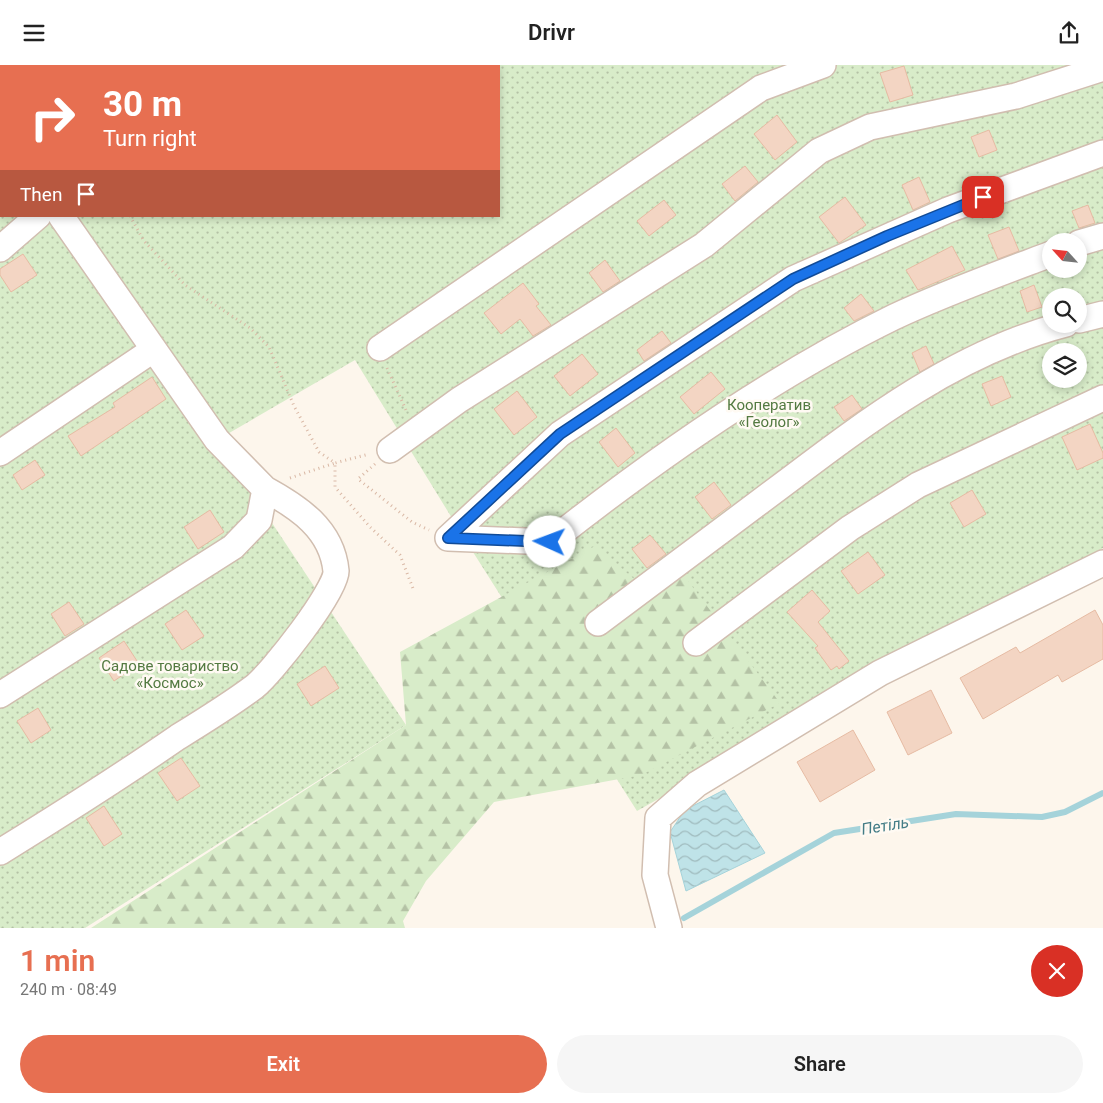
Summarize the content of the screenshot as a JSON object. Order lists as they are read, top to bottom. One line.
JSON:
{"water":["Петіль"],"parks":["Кооператив «Геолог»","Садове товариство «Космос»"],"north":"top left","page":{"header":"Drivr","turn":["30 m","Turn right"],"then":"Then","heading":["1 min","240 m · 08:49"],"buttons":["Exit","Share"]}}
